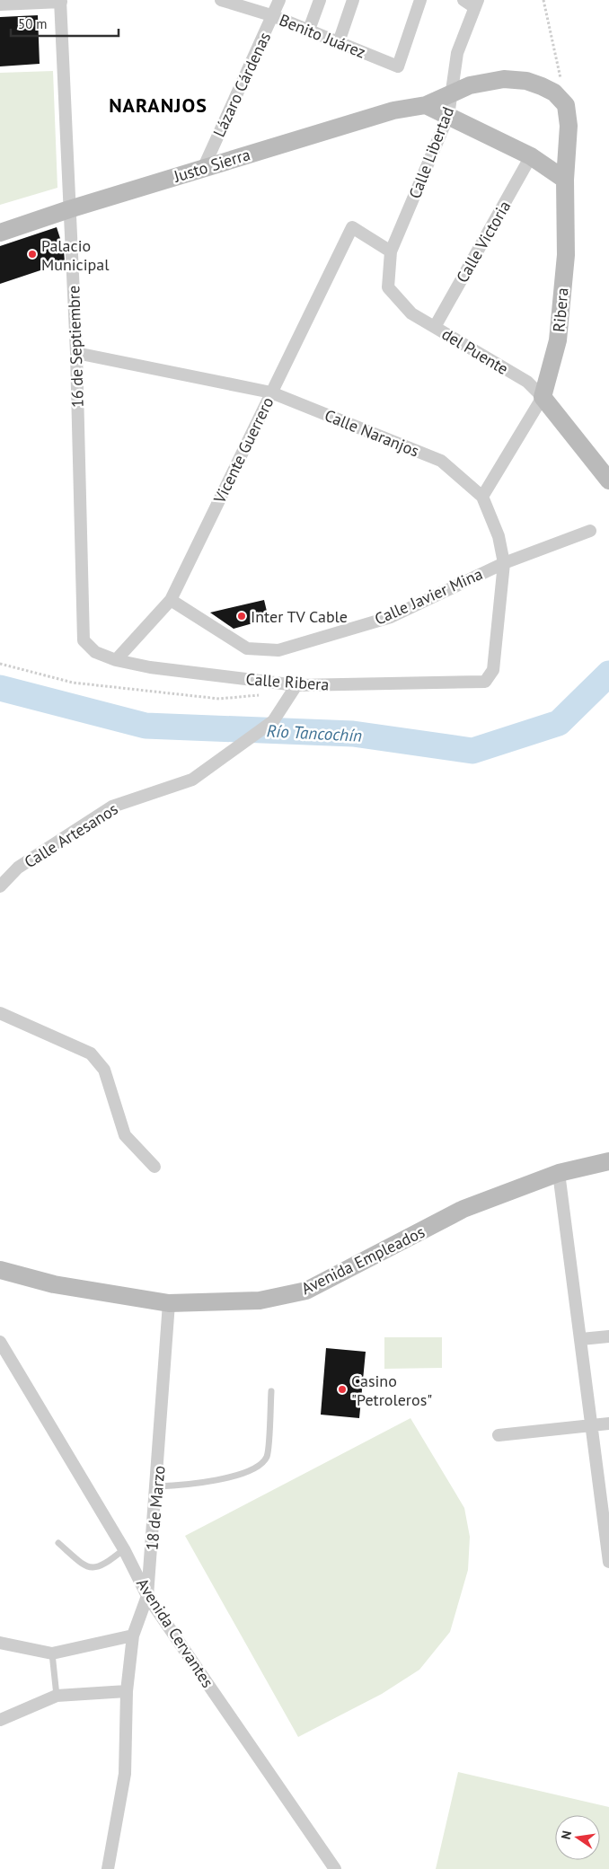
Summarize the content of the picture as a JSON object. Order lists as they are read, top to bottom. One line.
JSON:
{"streets":{"main road":["Justo Sierra","Ribera","del Puente","Avenida Empleados"],"street":["Benito Juárez","Lázaro Cárdenas","Calle Libertad","Calle Victoria","16 de Septiembre","Calle Naranjos","Vicente Guerrero","Calle Javier Mina","Calle Ribera","Calle Artesanos","18 de Marzo","Avenida Cervantes"]},"crossings":[["Benito Juárez","Lázaro Cárdenas"],["Lázaro Cárdenas","Justo Sierra"],["Calle Libertad","Justo Sierra"],["Calle Libertad","del Puente"],["Calle Libertad","Vicente Guerrero"],["Justo Sierra","Ribera"],["Justo Sierra","16 de Septiembre"],["Calle Victoria","del Puente"],["Ribera","del Puente"],["Ribera","Calle Naranjos"],["16 de Septiembre","Calle Naranjos"],["16 de Septiembre","Calle Ribera"],["del Puente","Vicente Guerrero"],["Calle Naranjos","Vicente Guerrero"],["Calle Naranjos","Calle Javier Mina"],["Calle Naranjos","Calle Ribera"],["Vicente Guerrero","Calle Javier Mina"],["Vicente Guerrero","Calle Ribera"],["Calle Ribera","Calle Artesanos"],["Avenida Empleados","18 de Marzo"],["18 de Marzo","Avenida Cervantes"]],"districts":["NARANJOS"],"water":["Río Tancochín"],"places":["Palacio Municipal","Inter TV Cable","Casino \"Petroleros\""],"scale_bar":"50 m","north":"left"}
